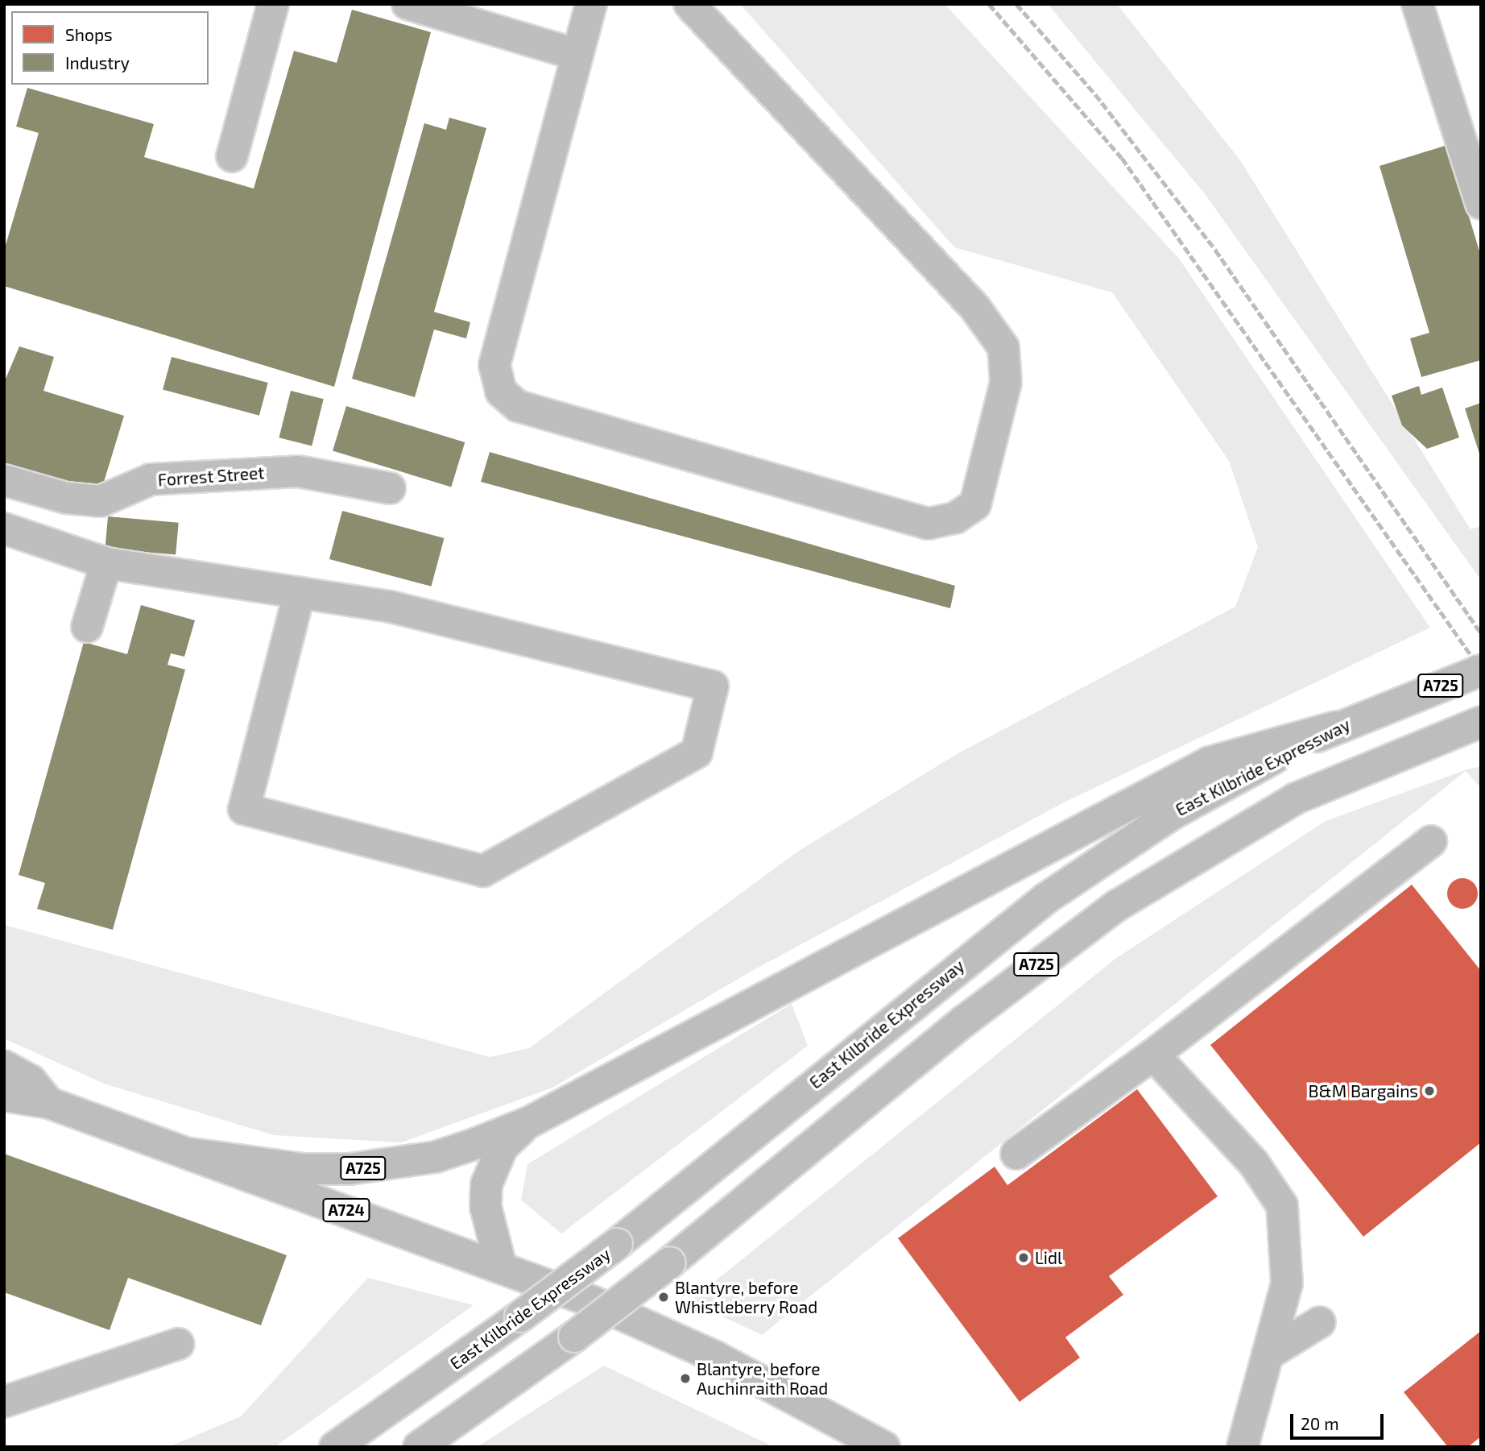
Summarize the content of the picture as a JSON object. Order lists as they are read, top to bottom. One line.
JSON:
{"streets":{"main road":["A725","East Kilbride Expressway","A724"],"lane":["Forrest Street"]},"crossings":[["A725","East Kilbride Expressway"],["A725","A724"]],"places":["B&M Bargains","Lidl","Blantyre, before Whistleberry Road","Blantyre, before Auchinraith Road"],"legend":["Shops","Industry"],"scale_bar":"20 m"}
